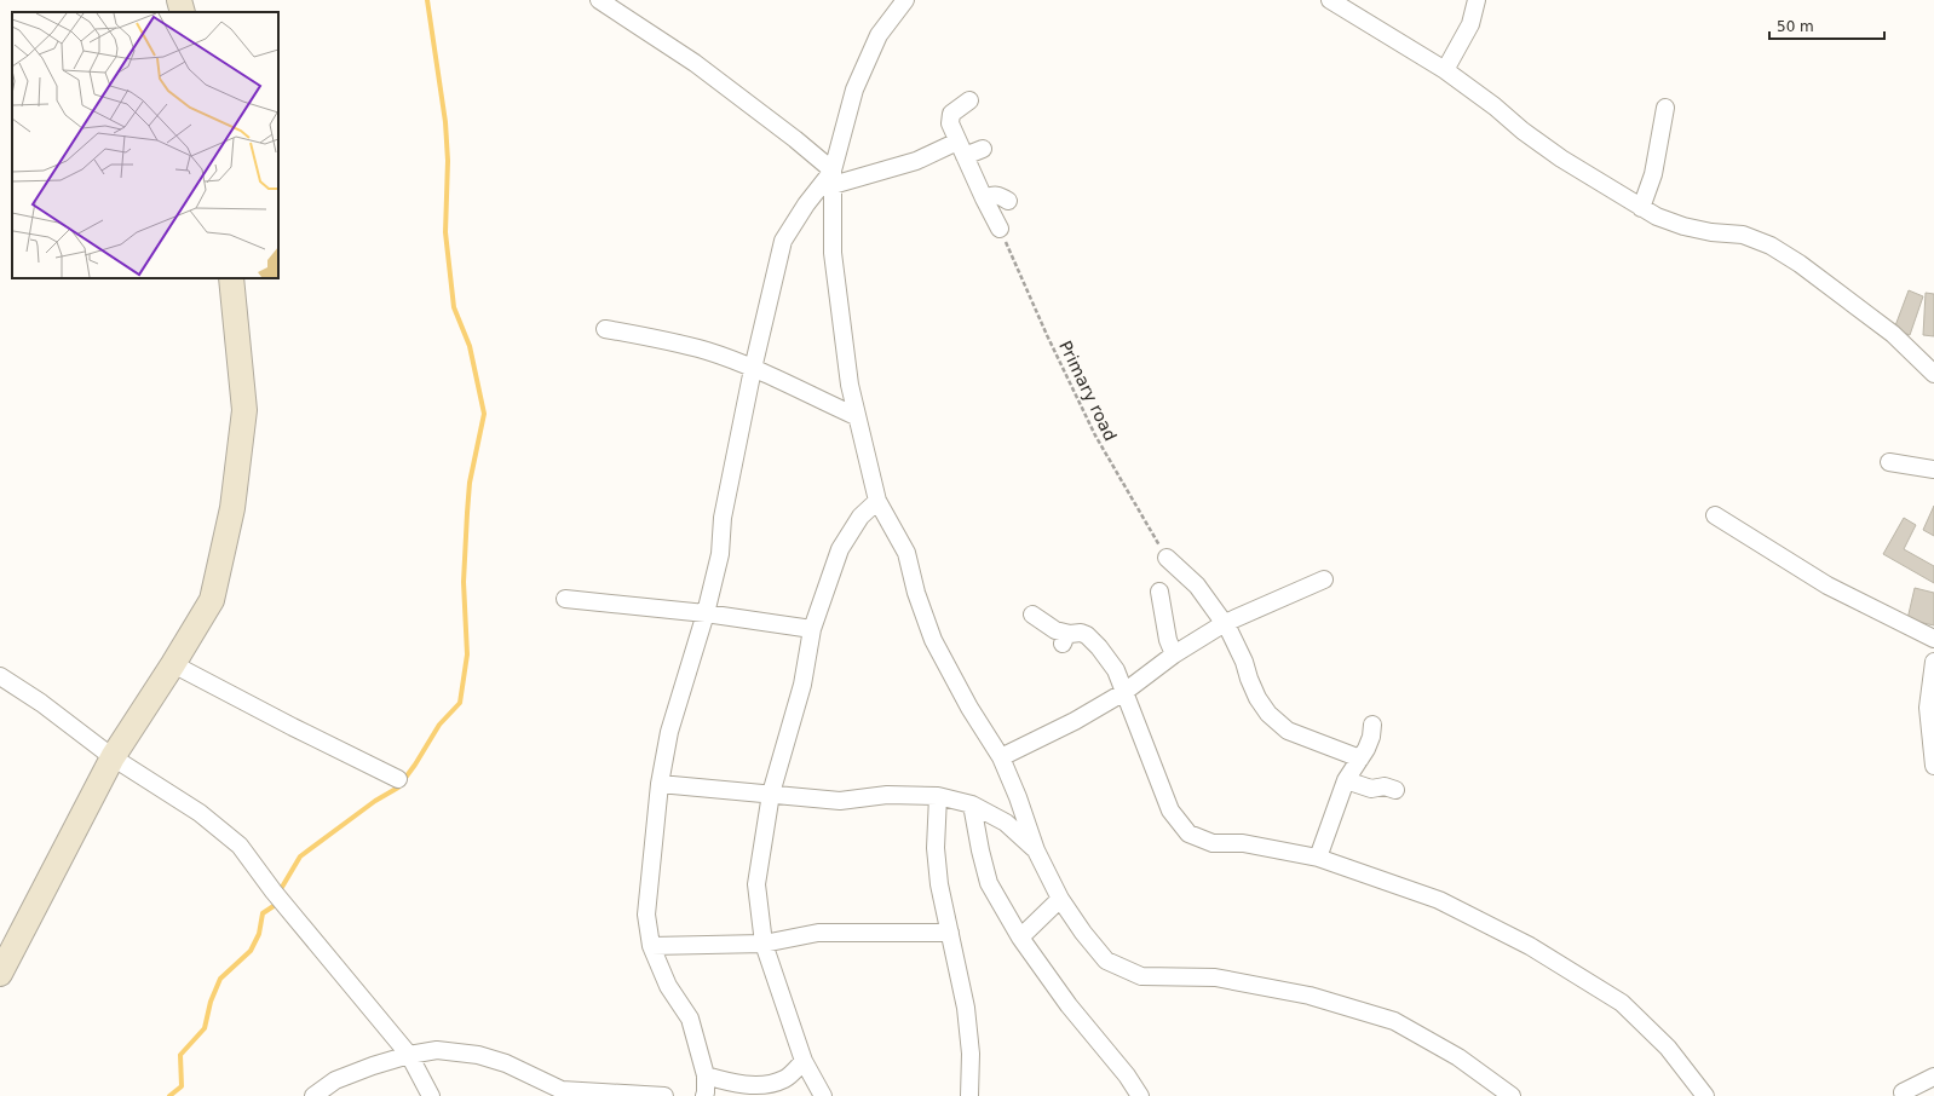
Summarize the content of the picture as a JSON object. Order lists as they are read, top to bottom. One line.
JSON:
{"streets":{"path":["Primary road"]},"scale_bar":"50 m"}
